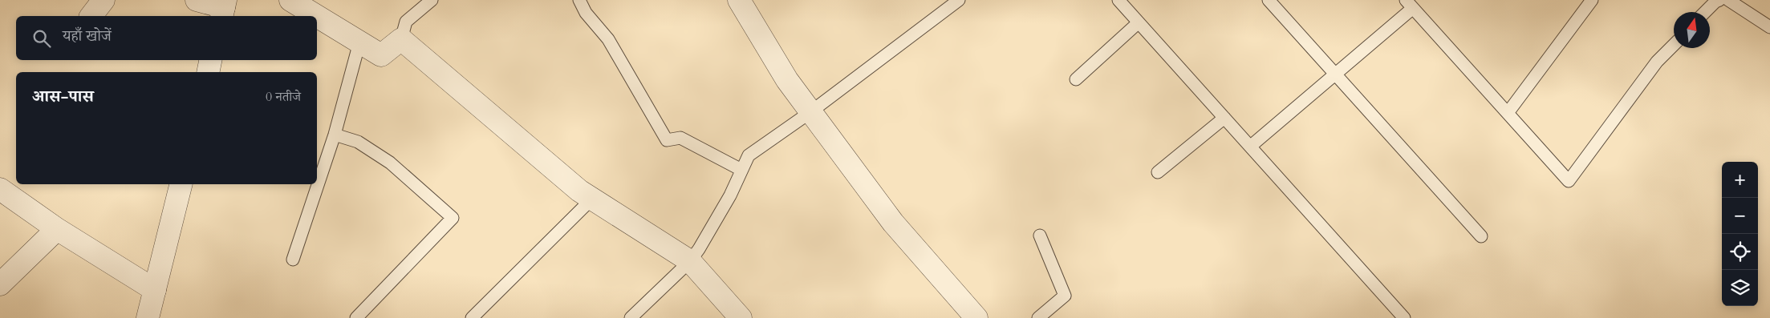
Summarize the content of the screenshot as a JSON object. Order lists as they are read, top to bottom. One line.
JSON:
{"north":"top","page":{"search":"यहाँ खोजें","heading":["आस-पास","0 नतीजे"],"map_buttons":["+","−"]}}
